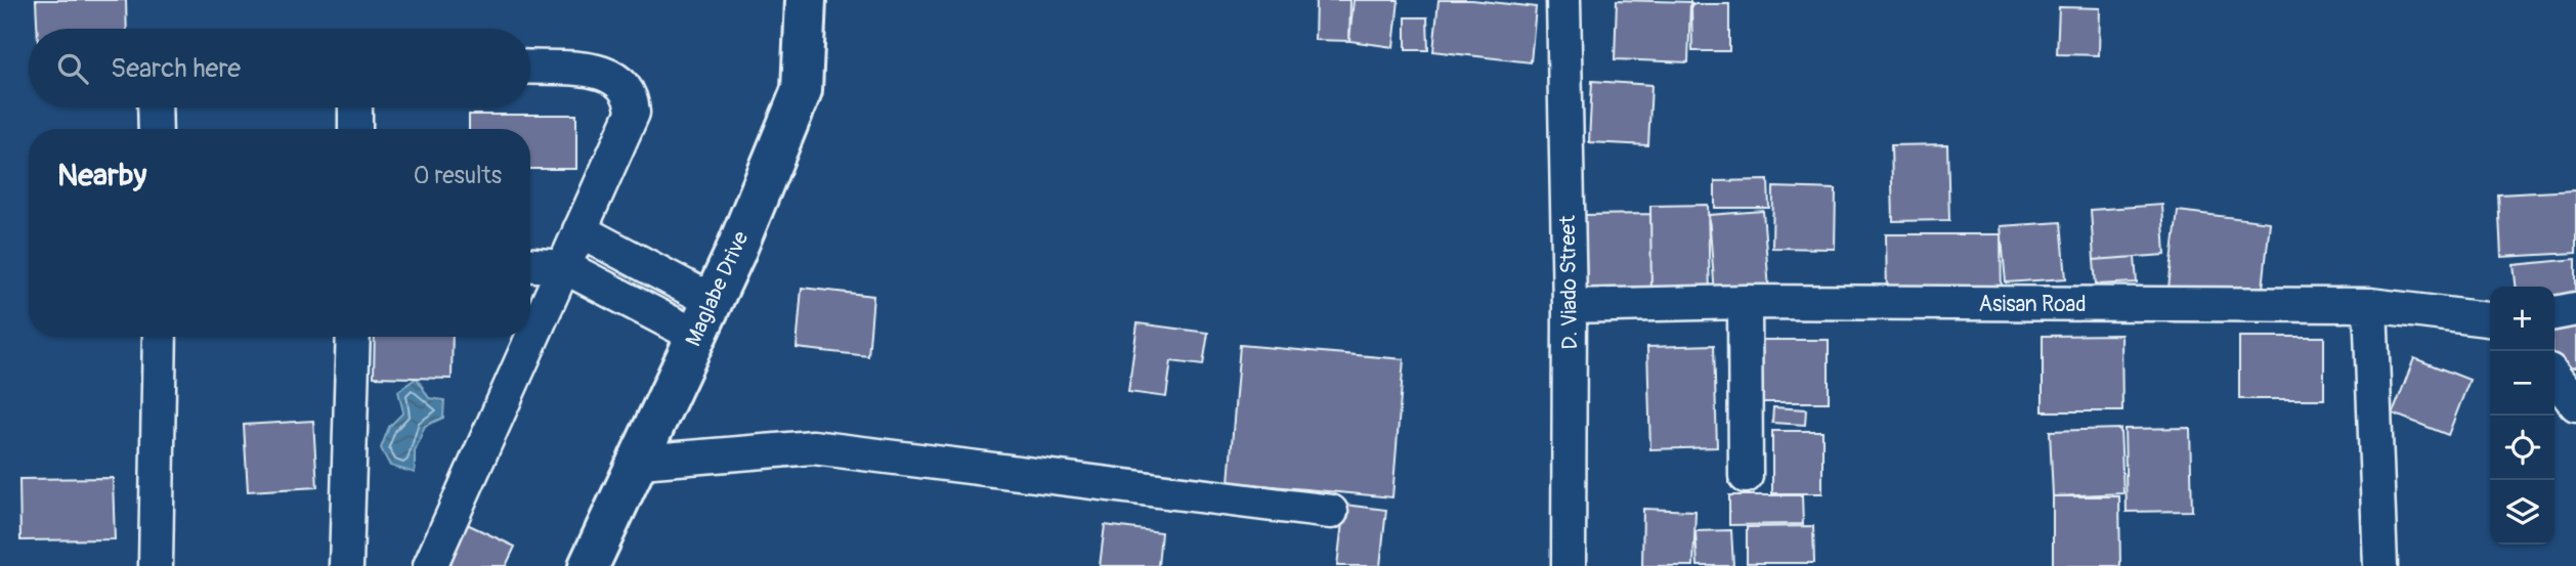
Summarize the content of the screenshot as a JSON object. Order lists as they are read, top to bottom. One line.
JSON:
{"streets":{"main road":["Maglabe Drive"],"street":["D. Viado Street","Asisan Road"]},"crossings":[["D. Viado Street","Asisan Road"]],"page":{"search":"Search here","heading":["Nearby","0 results"],"map_buttons":["+","−"]}}
